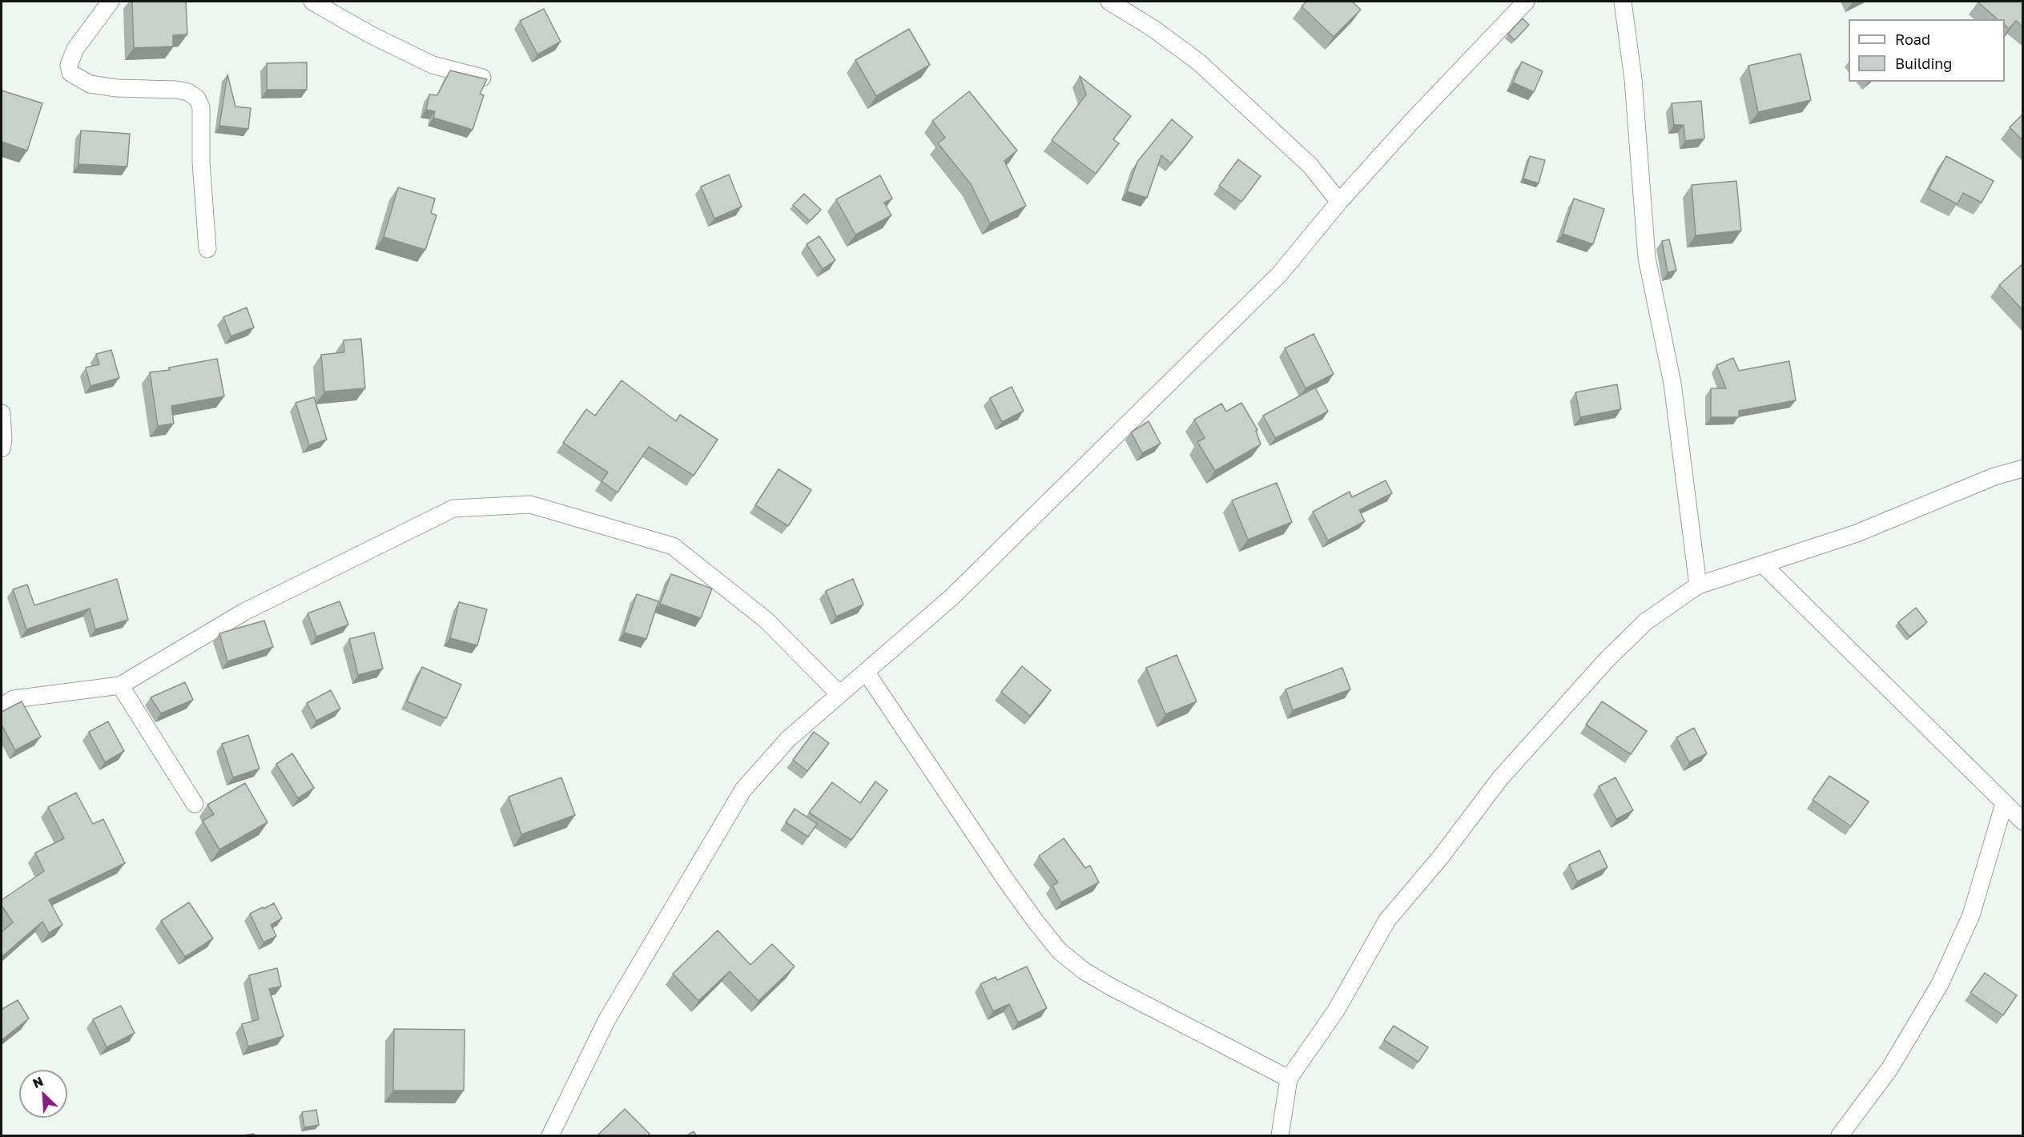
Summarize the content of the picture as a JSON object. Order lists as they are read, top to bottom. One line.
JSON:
{"legend":["Road","Building"],"north":"top left"}
